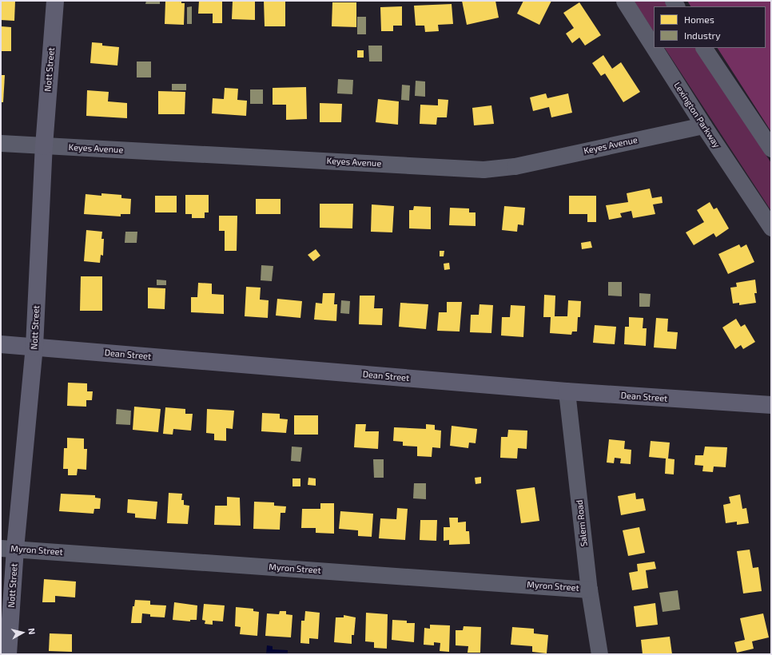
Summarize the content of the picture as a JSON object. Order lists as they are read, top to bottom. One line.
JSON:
{"streets":{"street":["Nott Street","Lexington Parkway","Keyes Avenue","Dean Street","Salem Road","Myron Street"]},"crossings":[["Nott Street","Keyes Avenue"],["Nott Street","Dean Street"],["Nott Street","Myron Street"],["Lexington Parkway","Keyes Avenue"],["Dean Street","Salem Road"],["Salem Road","Myron Street"]],"legend":["Homes","Industry"],"north":"right"}
